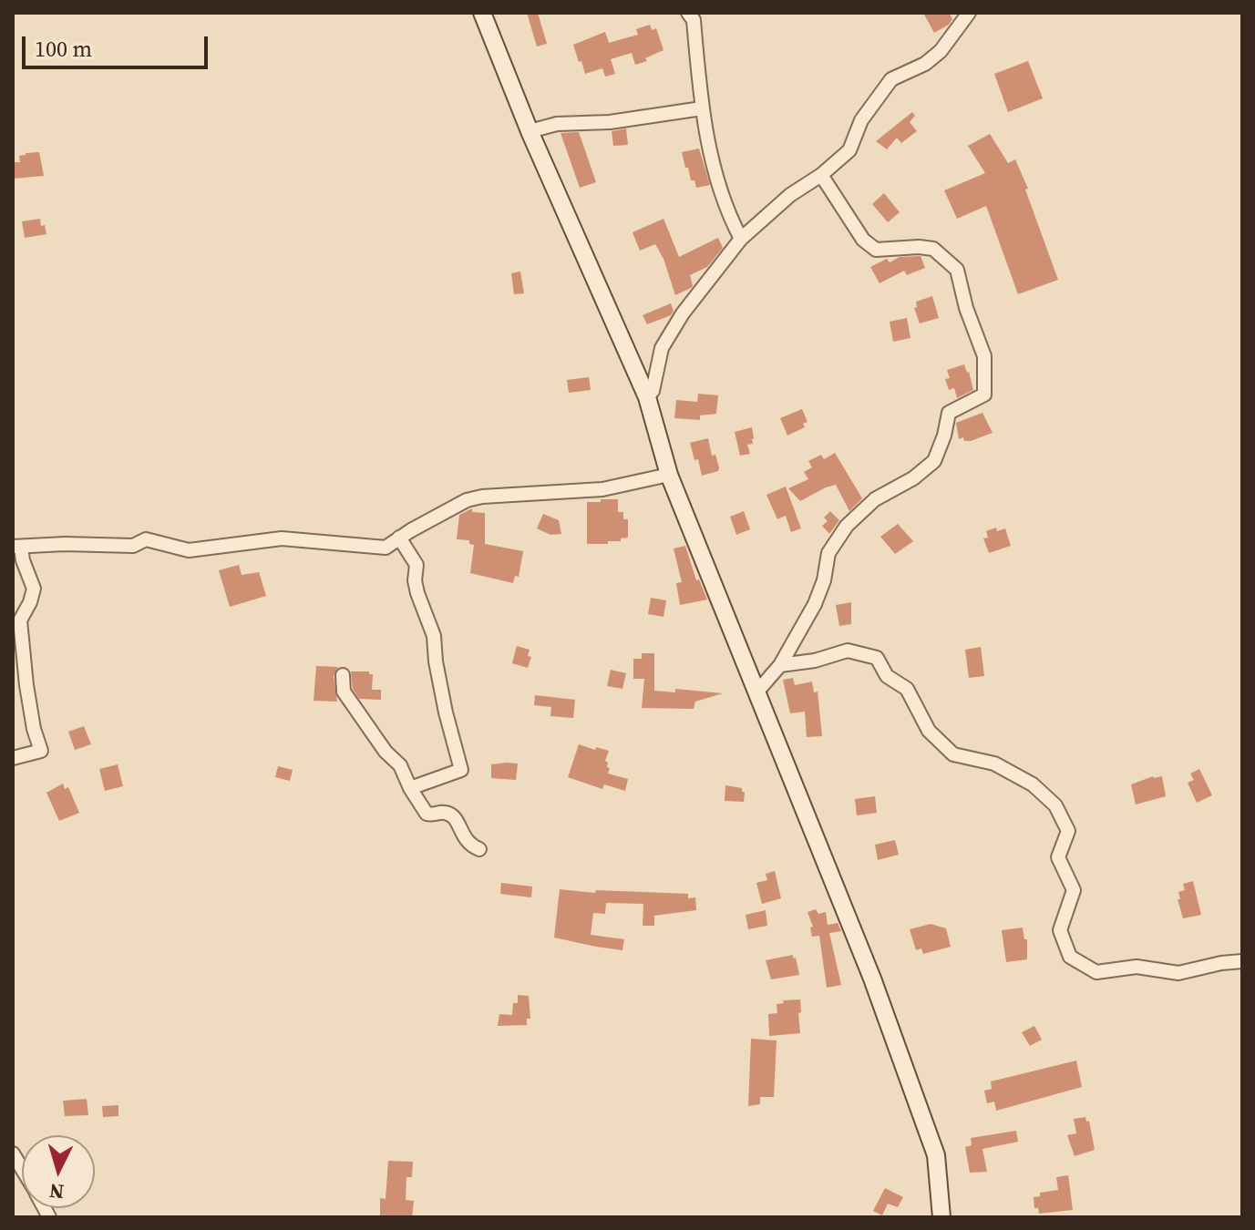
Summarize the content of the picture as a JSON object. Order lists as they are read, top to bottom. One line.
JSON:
{"scale_bar":"100 m","north":"bottom"}
